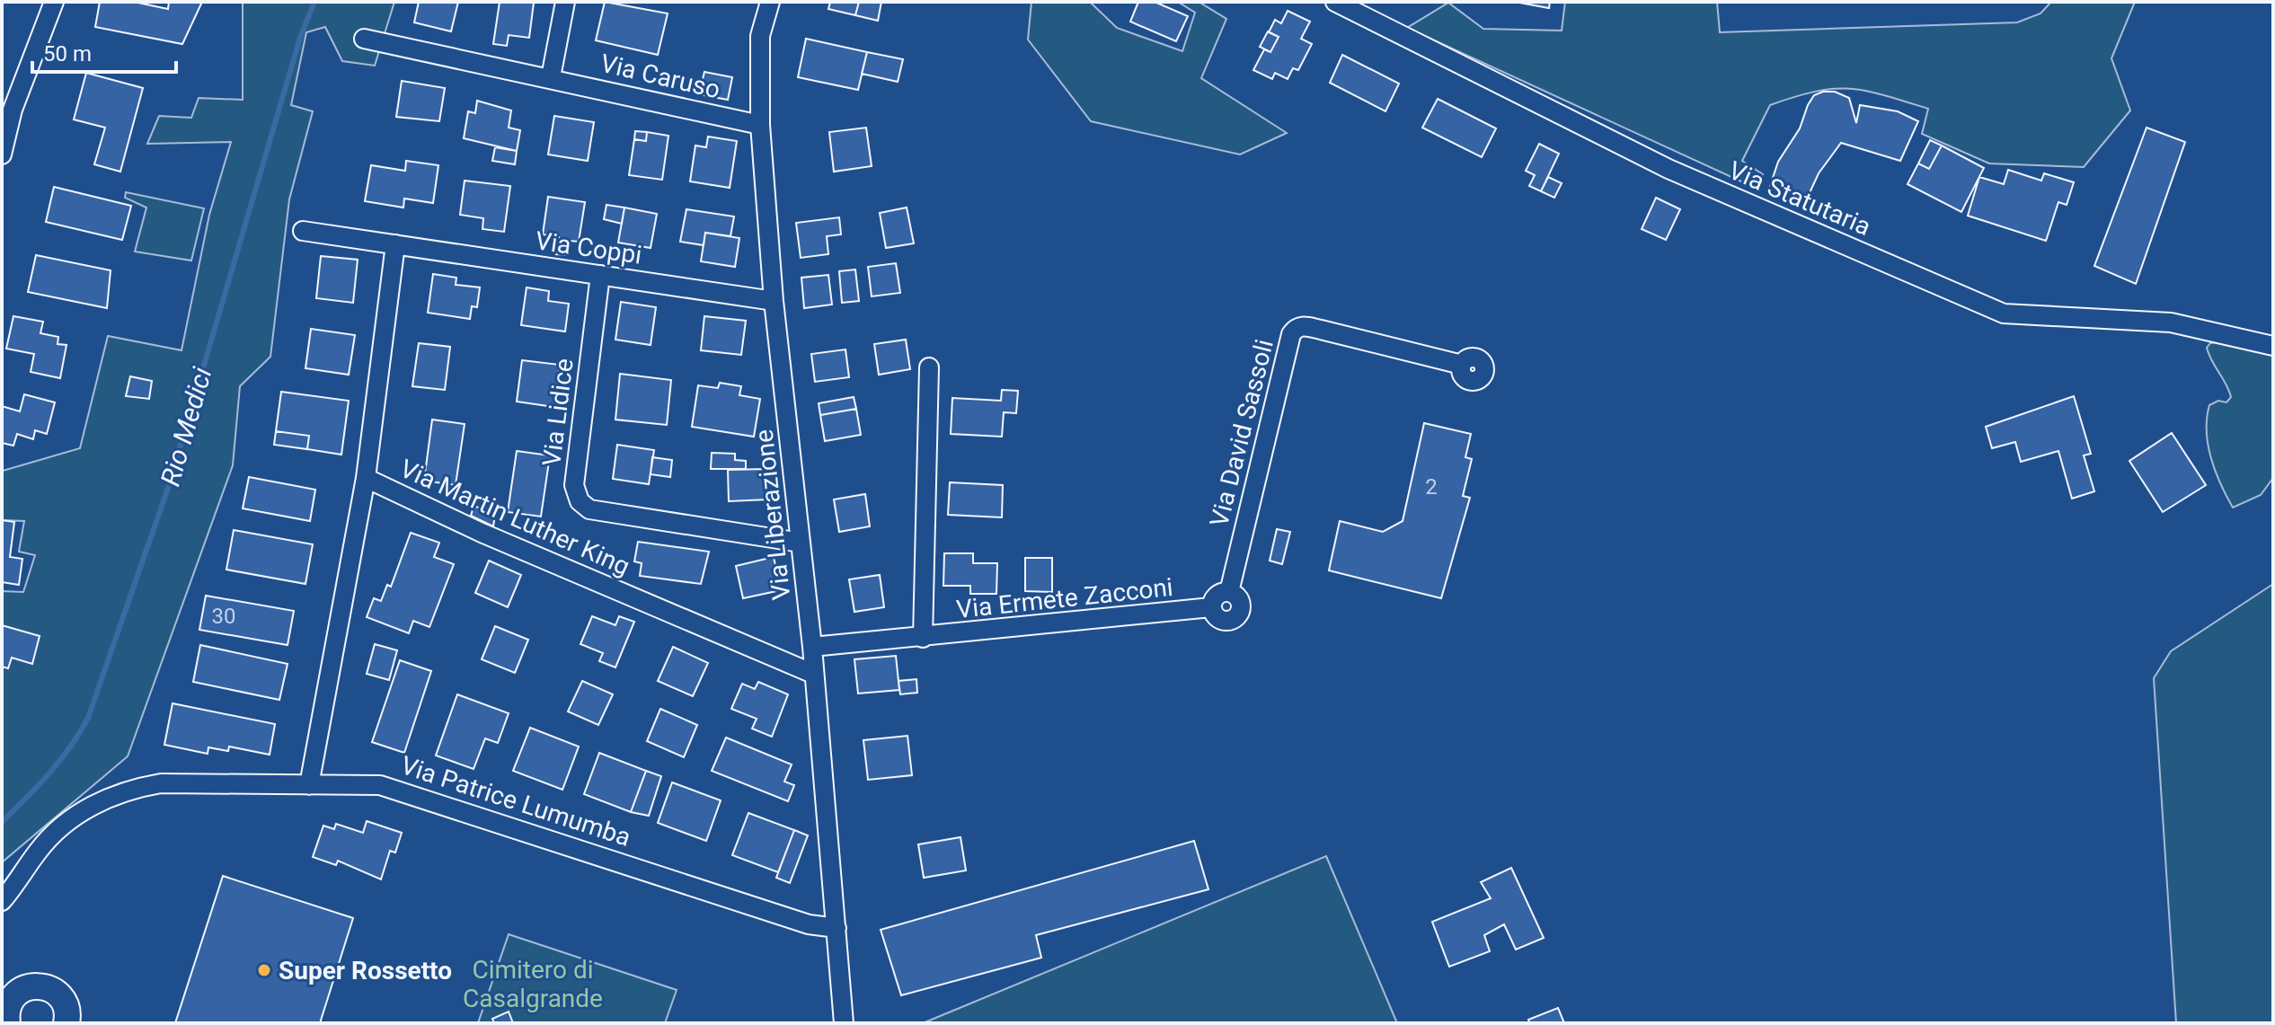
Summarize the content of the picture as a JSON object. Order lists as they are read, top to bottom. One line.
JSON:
{"streets":{"street":["Via Caruso","Via Statutaria","Via Coppi","Via Lidice","Via David Sassoli","Via Liberazione","Via Martin Luther King","Via Ermete Zacconi","Via Patrice Lumumba"]},"crossings":[["Via Caruso","Via Liberazione"],["Via Coppi","Via Lidice"],["Via Coppi","Via Liberazione"],["Via Lidice","Via Liberazione"],["Via David Sassoli","Via Ermete Zacconi"],["Via Liberazione","Via Martin Luther King"],["Via Liberazione","Via Ermete Zacconi"],["Via Liberazione","Via Patrice Lumumba"],["Via Martin Luther King","Via Patrice Lumumba"]],"water":["Rio Medici"],"parks":["Cimitero di Casalgrande"],"places":["Super Rossetto"],"house_numbers":["2","30"],"scale_bar":"50 m"}
